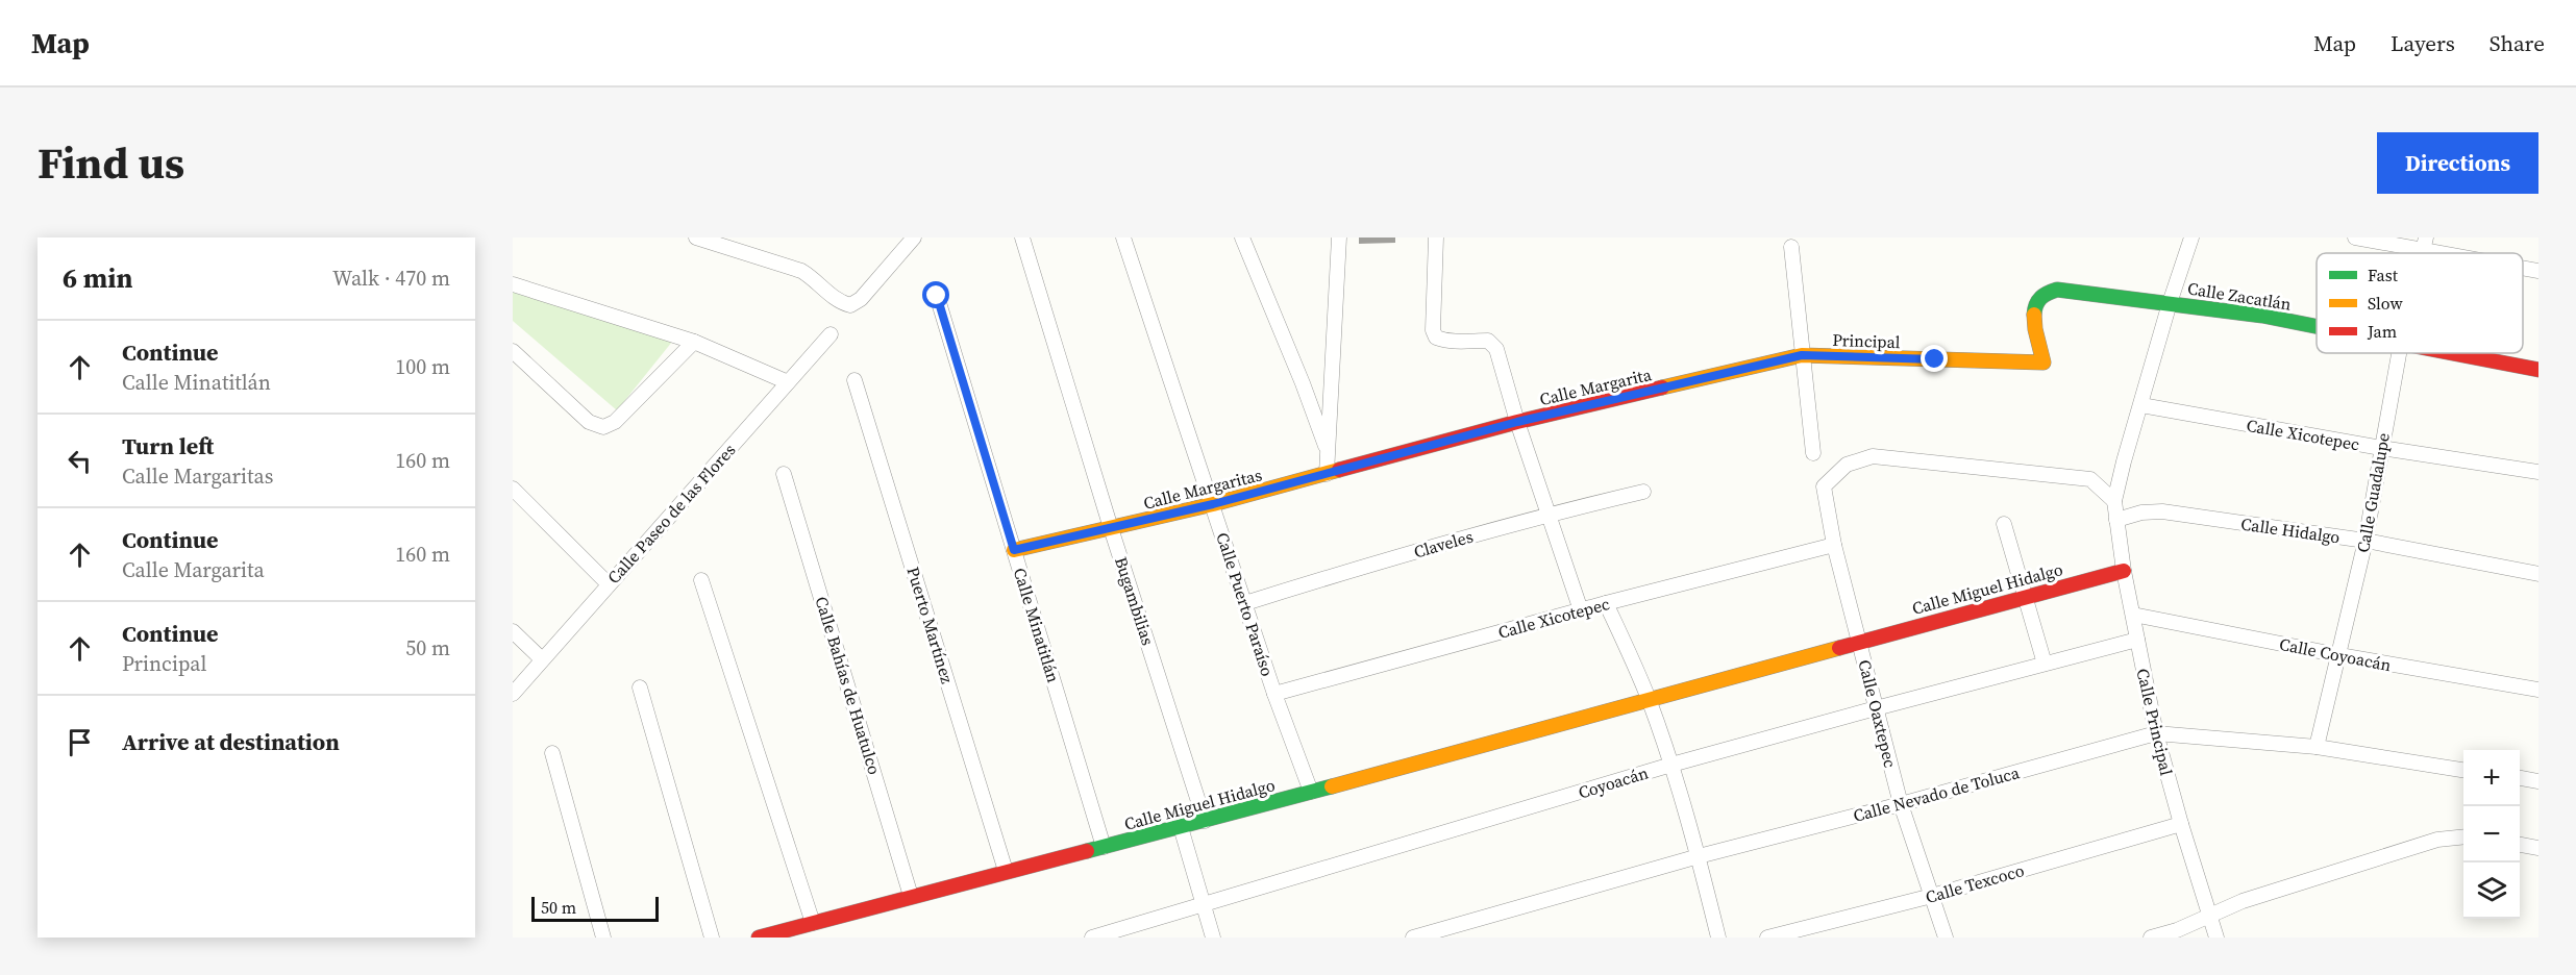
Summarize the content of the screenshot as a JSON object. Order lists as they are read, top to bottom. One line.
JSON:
{"streets":{"street":["Calle Zacatlán","Principal","Calle Margarita","Calle Xicotepec","Calle Margaritas","Calle Guadalupe","Calle Paseo de las Flores","Calle Hidalgo","Claveles","Calle Miguel Hidalgo","Bugambilias","Calle Puerto Paraíso","Puerto Martínez","Calle Minatitlán","Calle Coyoacán","Calle Bahías de Huatulco","Calle Oaxtepec","Calle Principal","Coyoacán","Calle Nevado de Toluca","Calle Texcoco"]},"crossings":[["Calle Zacatlán","Principal"],["Calle Zacatlán","Calle Principal"],["Principal","Calle Margarita"],["Calle Margarita","Calle Margaritas"],["Calle Xicotepec","Calle Guadalupe"],["Calle Xicotepec","Calle Puerto Paraíso"],["Calle Xicotepec","Calle Oaxtepec"],["Calle Xicotepec","Calle Principal"],["Calle Margaritas","Bugambilias"],["Calle Margaritas","Calle Puerto Paraíso"],["Calle Margaritas","Calle Minatitlán"],["Calle Guadalupe","Calle Hidalgo"],["Calle Guadalupe","Calle Coyoacán"],["Calle Guadalupe","Calle Nevado de Toluca"],["Calle Hidalgo","Calle Principal"],["Claveles","Calle Puerto Paraíso"],["Calle Miguel Hidalgo","Bugambilias"],["Calle Miguel Hidalgo","Calle Puerto Paraíso"],["Calle Miguel Hidalgo","Puerto Martínez"],["Calle Miguel Hidalgo","Calle Minatitlán"],["Calle Miguel Hidalgo","Calle Bahías de Huatulco"],["Calle Miguel Hidalgo","Calle Oaxtepec"],["Calle Miguel Hidalgo","Calle Principal"],["Calle Coyoacán","Calle Principal"],["Calle Oaxtepec","Calle Principal"],["Calle Oaxtepec","Coyoacán"],["Calle Oaxtepec","Calle Nevado de Toluca"],["Calle Oaxtepec","Calle Texcoco"],["Calle Principal","Coyoacán"],["Calle Principal","Calle Nevado de Toluca"],["Calle Principal","Calle Texcoco"]],"legend":["Fast","Slow","Jam"],"scale_bar":"50 m","page":{"header":"Map","nav":["Map","Layers","Share"],"title":"Find us","buttons":"Directions","heading":["6 min","Walk · 470 m"],"list":[["Continue","Calle Minatitlán","100 m"],["Turn left","Calle Margaritas","160 m"],["Continue","Calle Margarita","160 m"],["Continue","Principal","50 m"],"Arrive at destination"],"map_buttons":["+","−"],"scale":"50 m"}}
